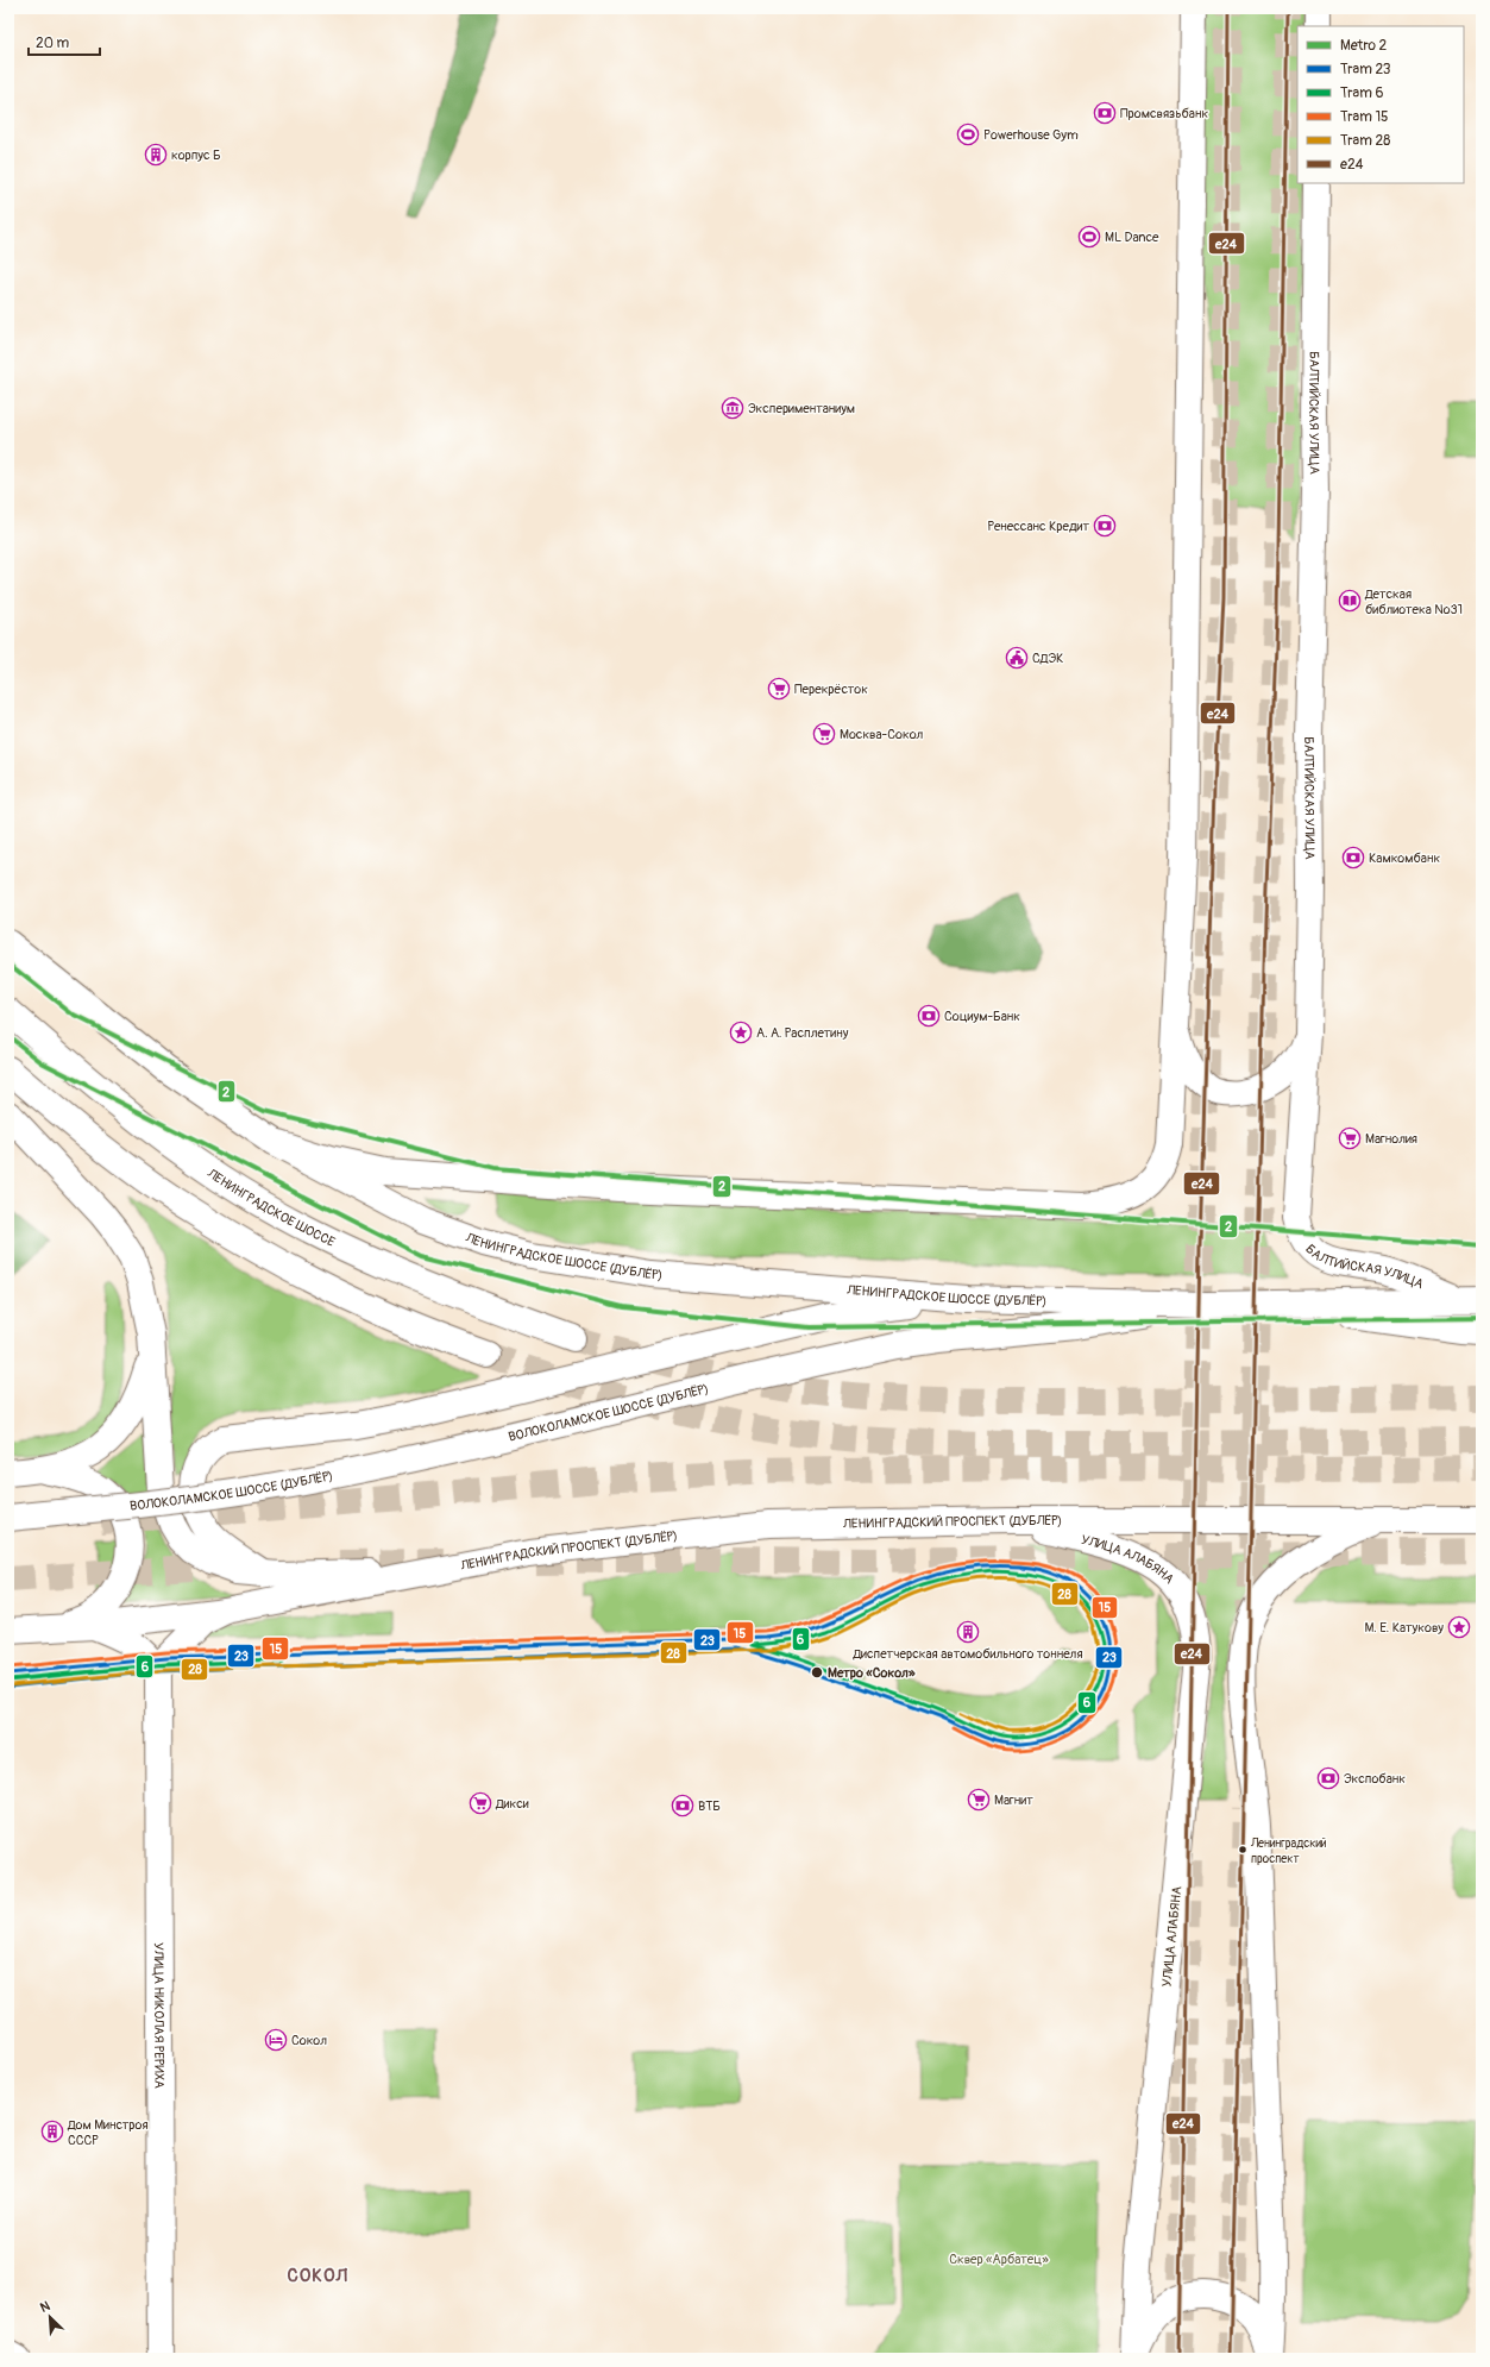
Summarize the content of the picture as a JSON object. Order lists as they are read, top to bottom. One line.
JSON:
{"streets":{"main road":["БАЛТИЙСКАЯ УЛИЦА","ЛЕНИНГРАДСКОЕ ШОССЕ","ЛЕНИНГРАДСКОЕ ШОССЕ (ДУБЛЁР)","ВОЛОКОЛАМСКОЕ ШОССЕ (ДУБЛЁР)","ЛЕНИНГРАДСКИЙ ПРОСПЕКТ (ДУБЛЁР)","УЛИЦА АЛАБЯНА","УЛИЦА НИКОЛАЯ РЕРИХА"]},"crossings":[["ЛЕНИНГРАДСКОЕ ШОССЕ (ДУБЛЁР)","ВОЛОКОЛАМСКОЕ ШОССЕ (ДУБЛЁР)"],["ЛЕНИНГРАДСКИЙ ПРОСПЕКТ (ДУБЛЁР)","УЛИЦА АЛАБЯНА"]],"districts":["СОКОЛ"],"parks":["Сквер «Арбатец»"],"places":{"bank":["Промсвязьбанк","Ренессанс Кредит","Камкомбанк","Социум-Банк","Экспобанк","ВТБ"],"sports":["Powerhouse Gym","ML Dance"],"building":["корпус Б","Диспетчерская автомобильного тоннеля","Дом Минстроя СССР"],"museum":["Экспериментаниум"],"library":["Детская библиотека №31"],"public building":["СДЭК"],"supermarket":["Перекрёсток","Москва-Сокол","Магнолия","Магнит","Дикси"],"place":["А. А. Расплетину","М. Е. Катукову"],"other":["Метро «Сокол»","Ленинградский проспект"],"hotel":["Сокол"]},"lines":["transit line е24","metro line 2","tram line 15","tram line 23","tram line 6","tram line 28"],"legend":["Metro 2","Tram 23","Tram 6","Tram 15","Tram 28","е24"],"scale_bar":"20 m","north":"top left"}
